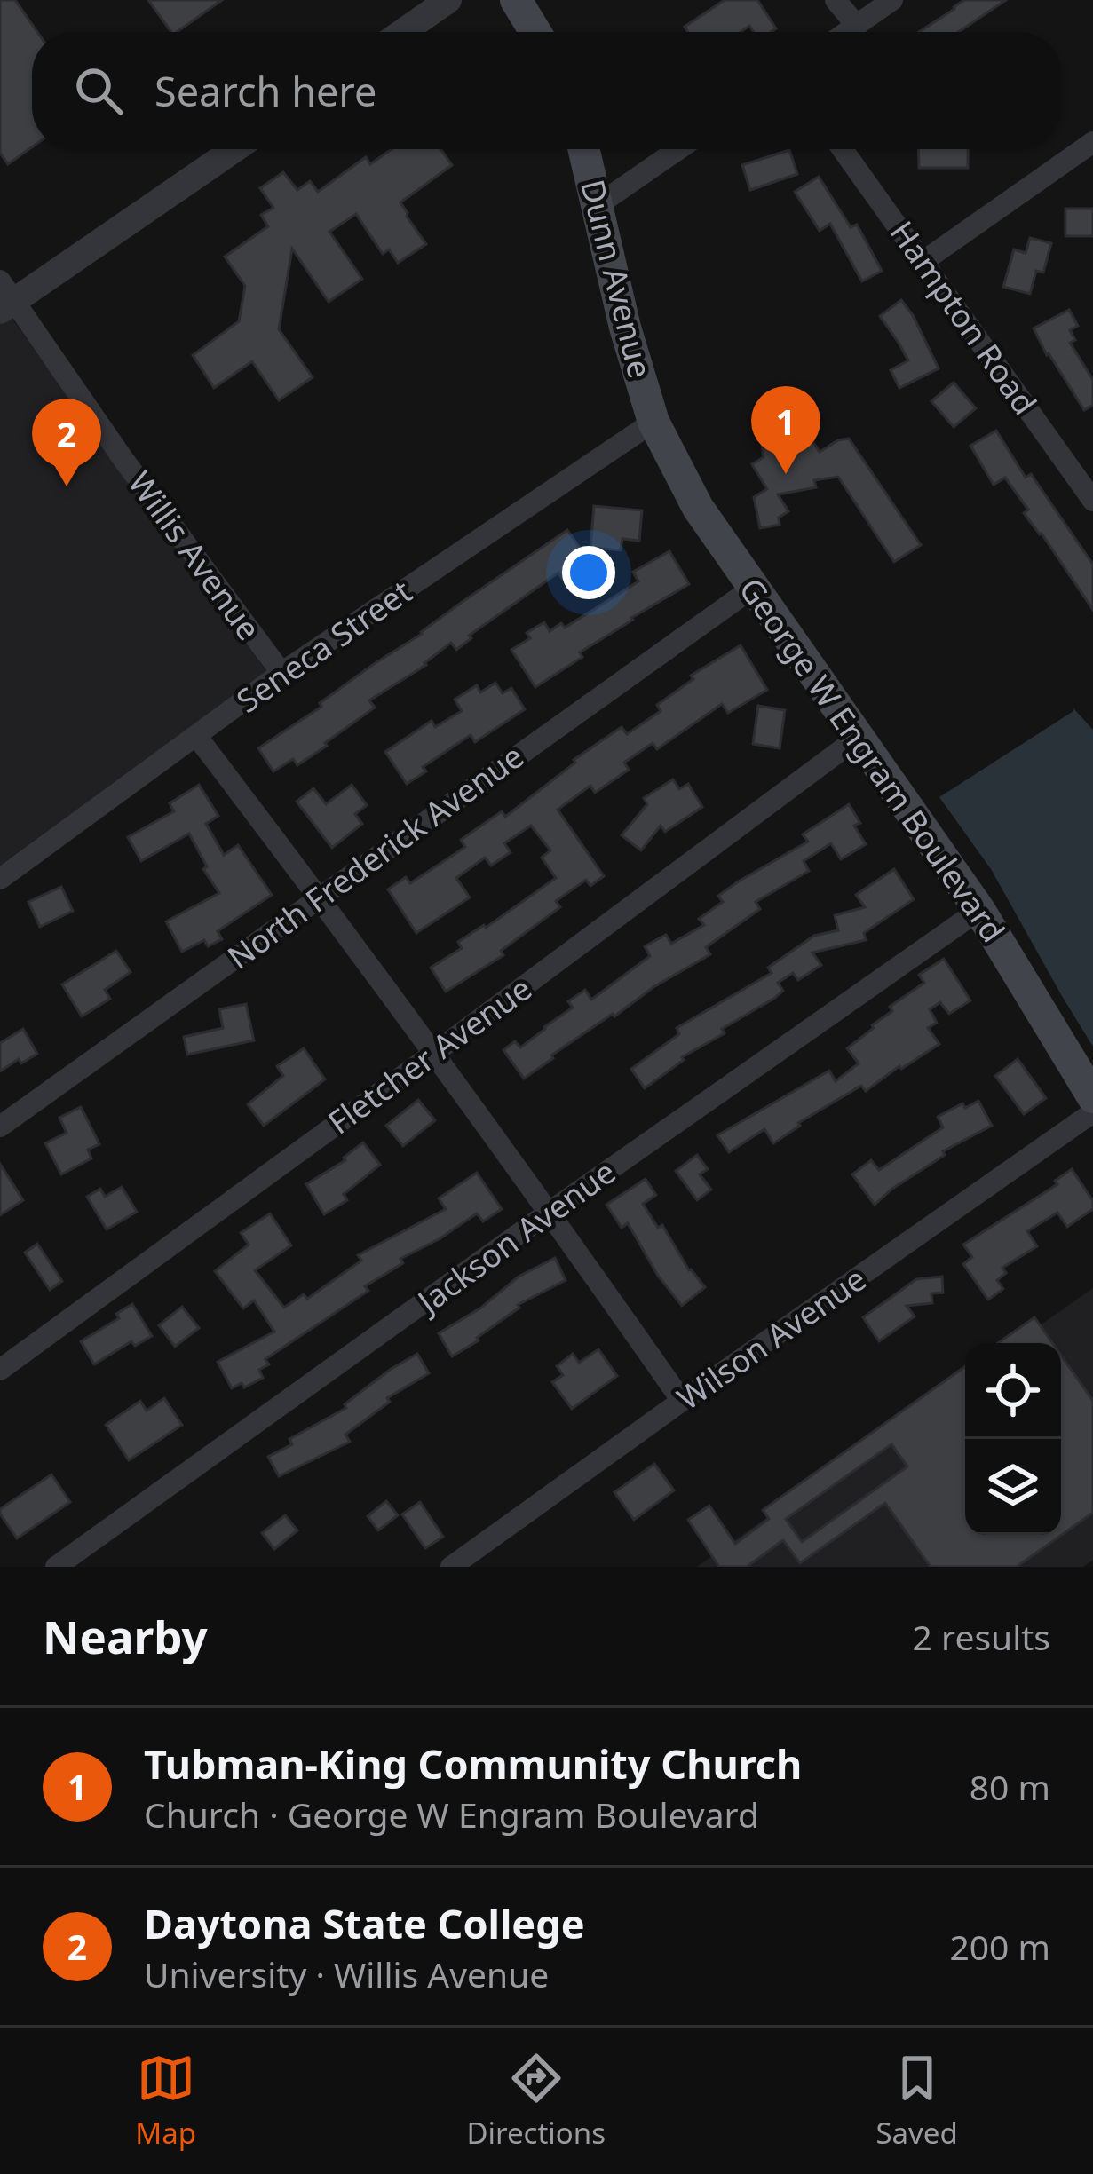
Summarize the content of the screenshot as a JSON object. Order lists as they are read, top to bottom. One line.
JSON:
{"streets":{"main road":["Dunn Avenue","George W Engram Boulevard"],"street":["Hampton Road","Willis Avenue","Seneca Street","North Frederick Avenue","Fletcher Avenue","Jackson Avenue","Wilson Avenue"]},"crossings":[["Dunn Avenue","Seneca Street"],["Dunn Avenue","George W Engram Boulevard"],["Willis Avenue","Seneca Street"],["Seneca Street","George W Engram Boulevard"],["George W Engram Boulevard","North Frederick Avenue"],["George W Engram Boulevard","Fletcher Avenue"],["George W Engram Boulevard","Jackson Avenue"]],"page":{"search":"Search here","pins":["1","2"],"heading":["Nearby","2 results"],"list":[{"mark":"1","name":"Tubman-King Community Church","note":"Church · George W Engram Boulevard","value":"80 m"},{"mark":"2","name":"Daytona State College","note":"University · Willis Avenue","value":"200 m"}],"nav":["Map","Directions","Saved"]}}
